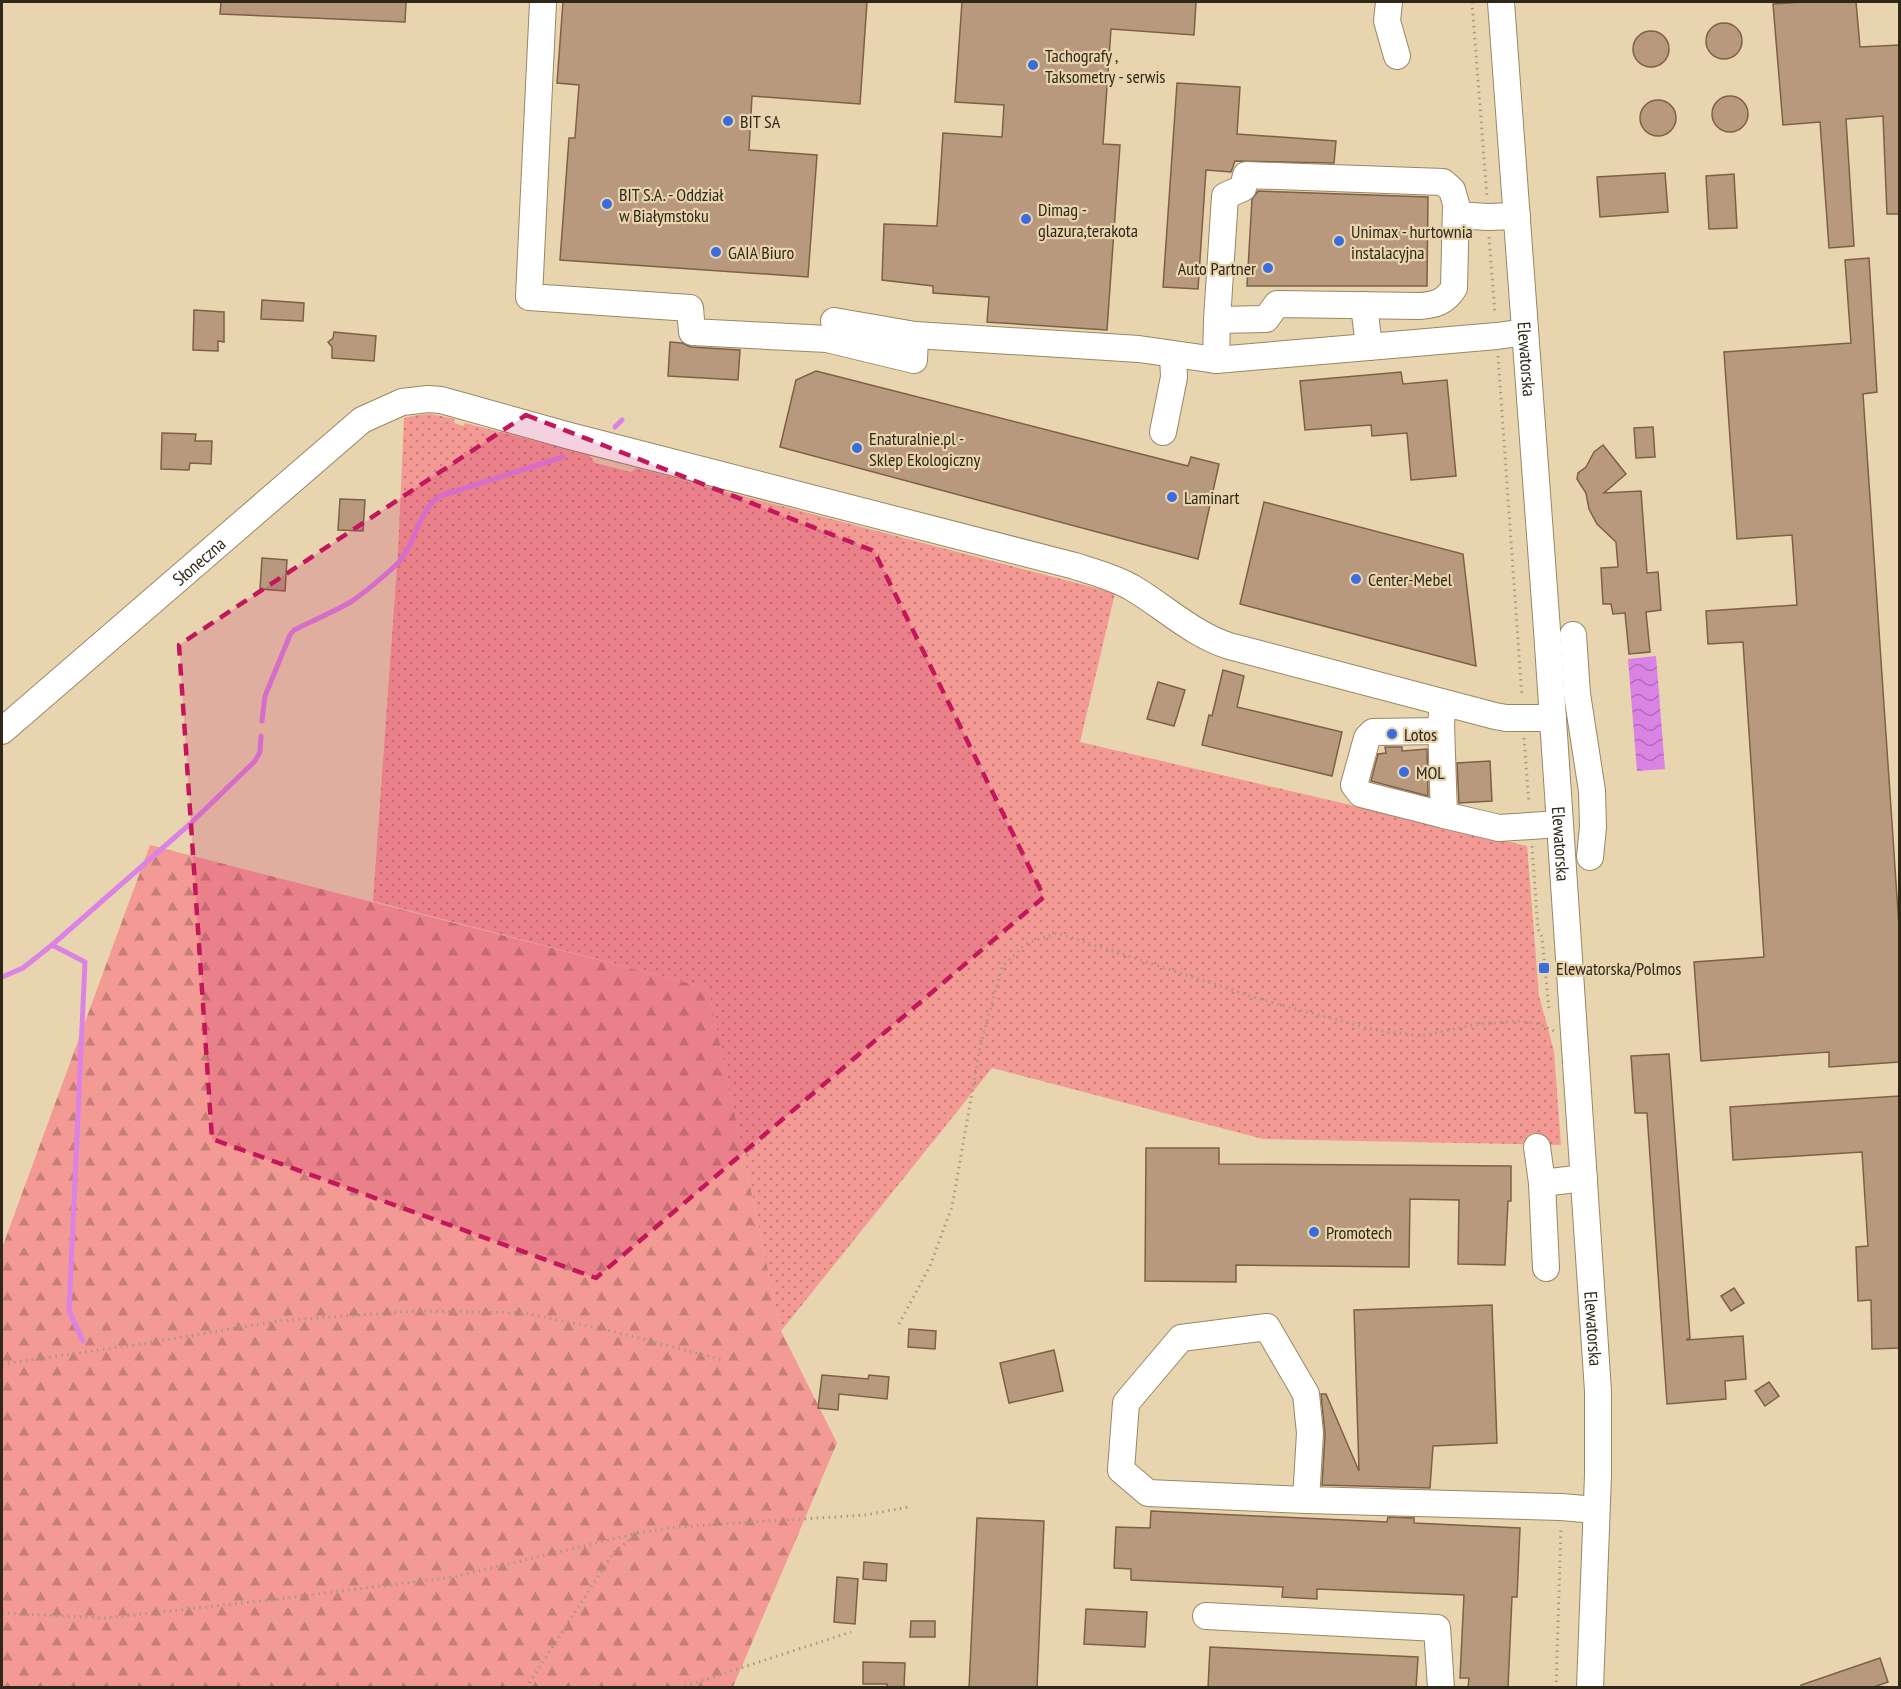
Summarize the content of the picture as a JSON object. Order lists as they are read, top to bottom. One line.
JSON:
{"streets":{"street":["Elewatorska","Słoneczna"]},"crossings":[["Elewatorska","Słoneczna"]],"places":{"other":["Tachografy , Taksometry - serwis","BIT SA","BIT S.A. - Oddział w Białymstoku","Dimag - glazura,terakota","Unimax - hurtownia instalacyjna","GAIA Biuro","Auto Partner","Enaturalnie.pl - Sklep Ekologiczny","Laminart","Center-Mebel","Lotos","MOL","Promotech"],"transit":["Elewatorska/Polmos"]}}
